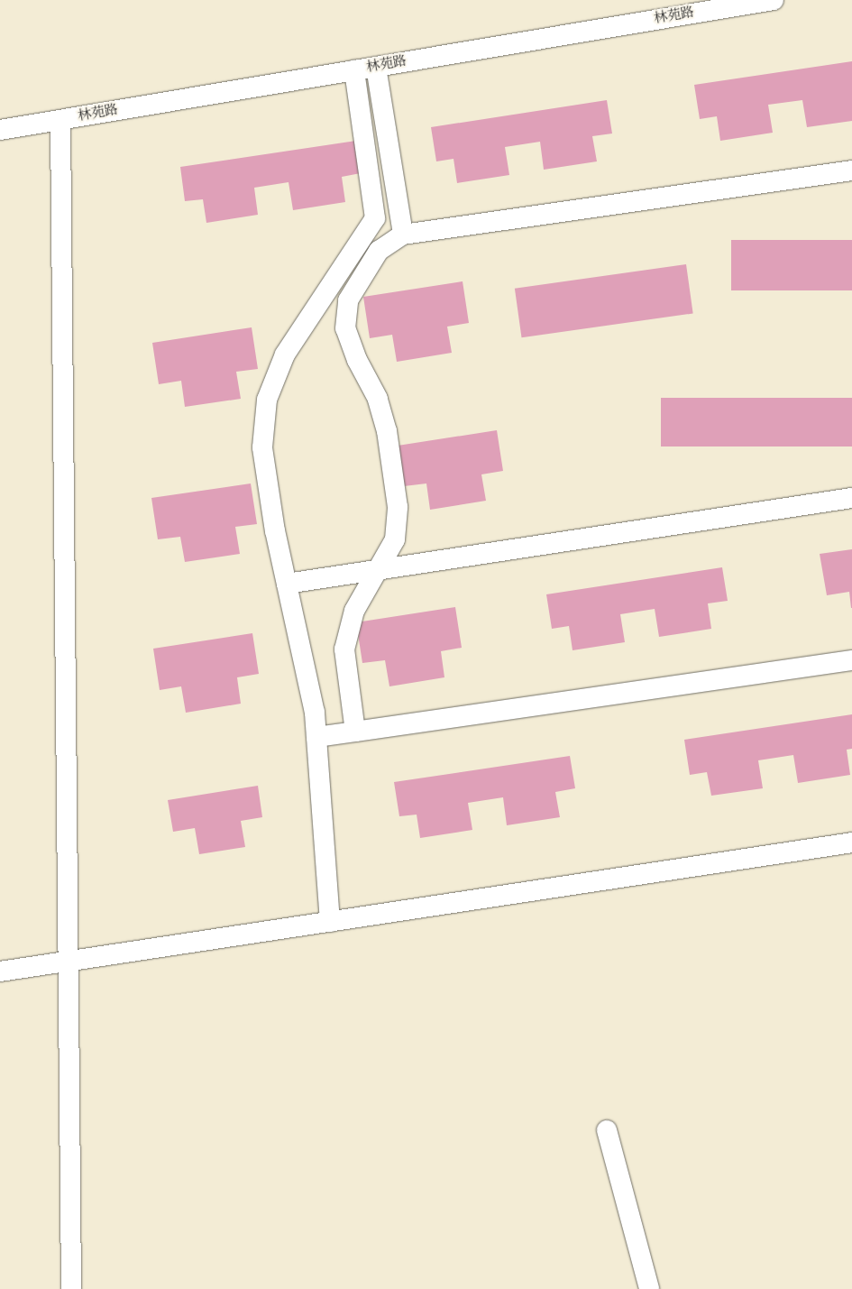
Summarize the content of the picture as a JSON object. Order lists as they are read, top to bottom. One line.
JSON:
{"streets":{"street":["林苑路"]}}
